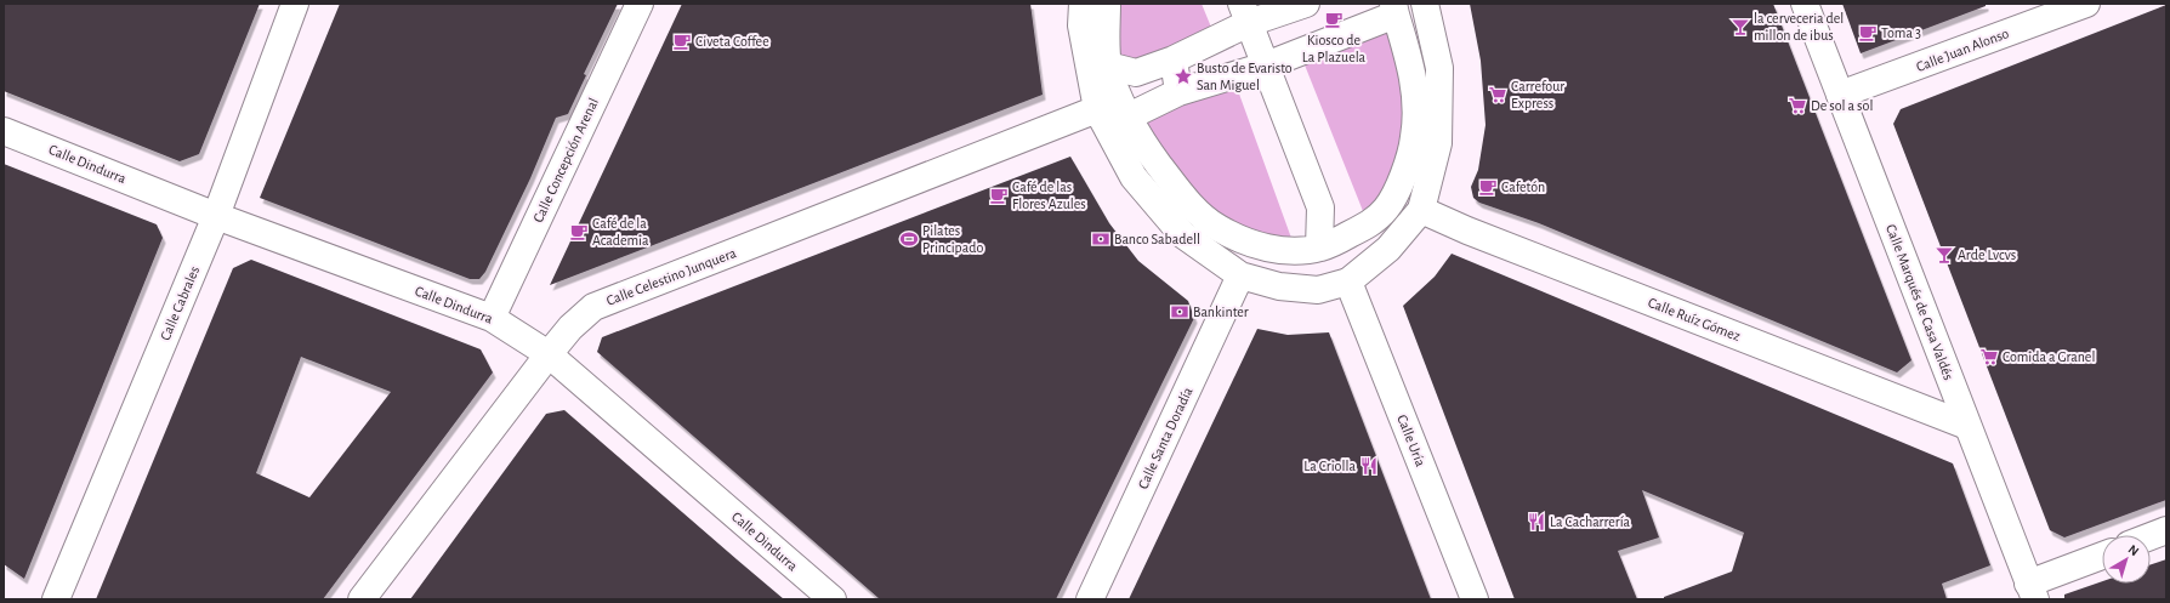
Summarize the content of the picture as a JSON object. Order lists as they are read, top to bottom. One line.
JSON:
{"streets":{"street":["Calle Juan Alonso","Calle Concepción Arenal","Calle Dindurra","Calle Celestino Junquera","Calle Marqués de Casa Valdés","Calle Cabrales","Calle Ruíz Gómez","Calle Santa Doradía","Calle Uría"]},"crossings":[["Calle Juan Alonso","Calle Marqués de Casa Valdés"],["Calle Concepción Arenal","Calle Dindurra"],["Calle Dindurra","Calle Celestino Junquera"],["Calle Dindurra","Calle Cabrales"],["Calle Marqués de Casa Valdés","Calle Ruíz Gómez"]],"places":{"cafe":["Kiosco de La Plazuela","Toma 3","Civeta Coffee","Cafetón","Café de las Flores Azules","Café de la Academia"],"bar":["la cerveceria del millon de ibus","Arde Lvcvs"],"place":["Busto de Evaristo San Miguel"],"supermarket":["Carrefour Express","De sol a sol","Comida a Granel"],"sports":["Pilates Principado"],"bank":["Banco Sabadell","Bankinter"],"restaurant":["La Criolla","La Cacharrería"]},"north":"top right"}
